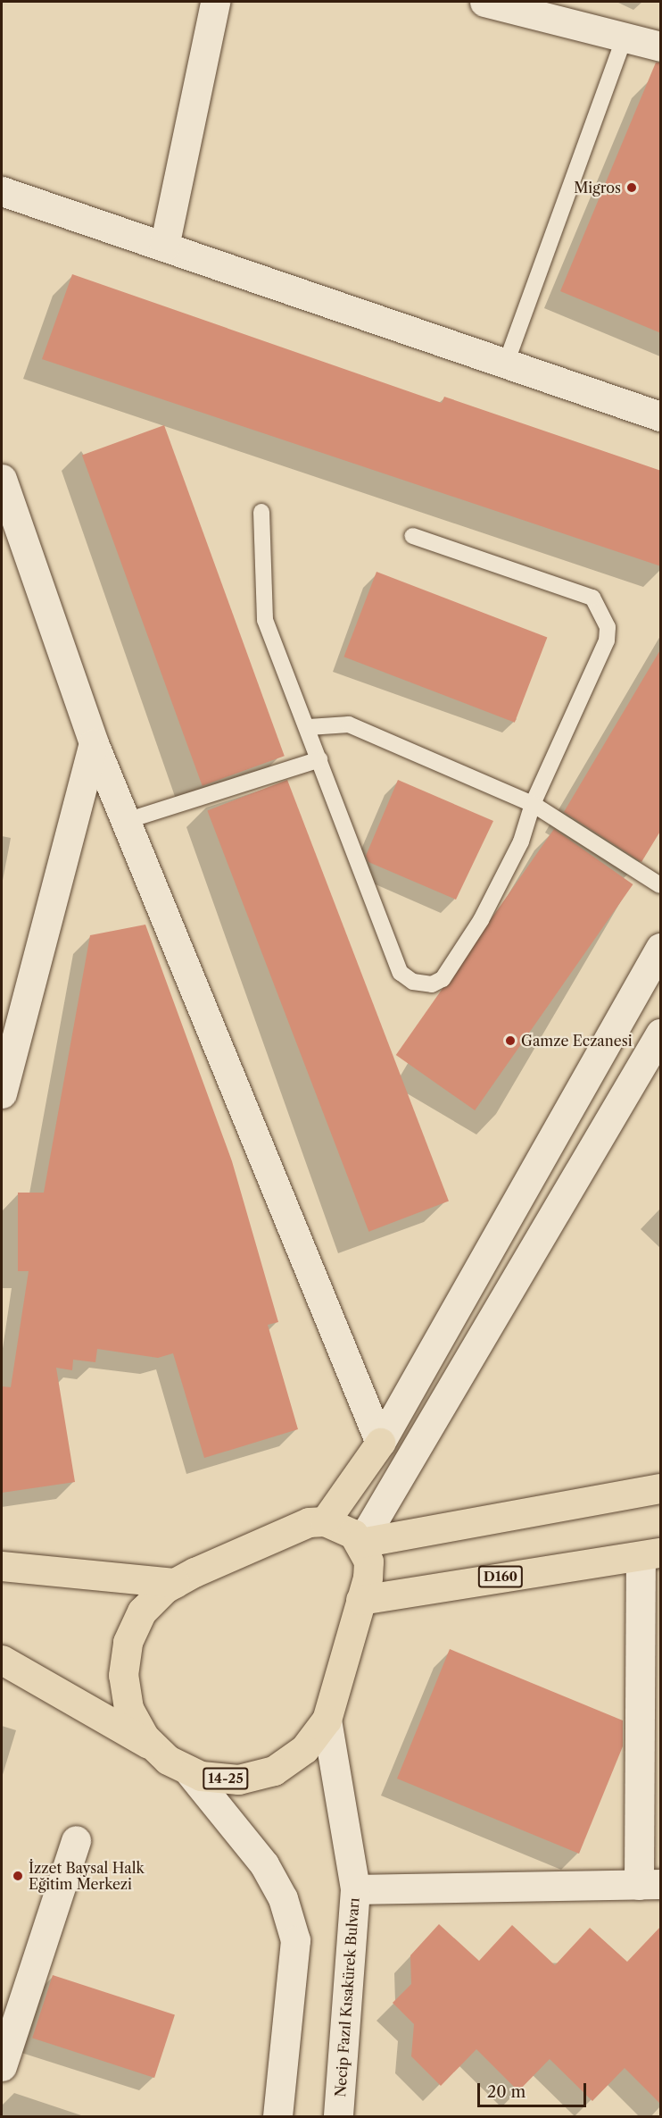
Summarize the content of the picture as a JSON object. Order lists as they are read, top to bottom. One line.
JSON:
{"streets":{"main road":["D160","14-25"],"street":["Necip Fazıl Kısakürek Bulvarı"]},"crossings":[["D160","14-25"],["14-25","Necip Fazıl Kısakürek Bulvarı"]],"places":["Migros","Gamze Eczanesi","İzzet Baysal Halk Eğitim Merkezi"],"scale_bar":"20 m"}
